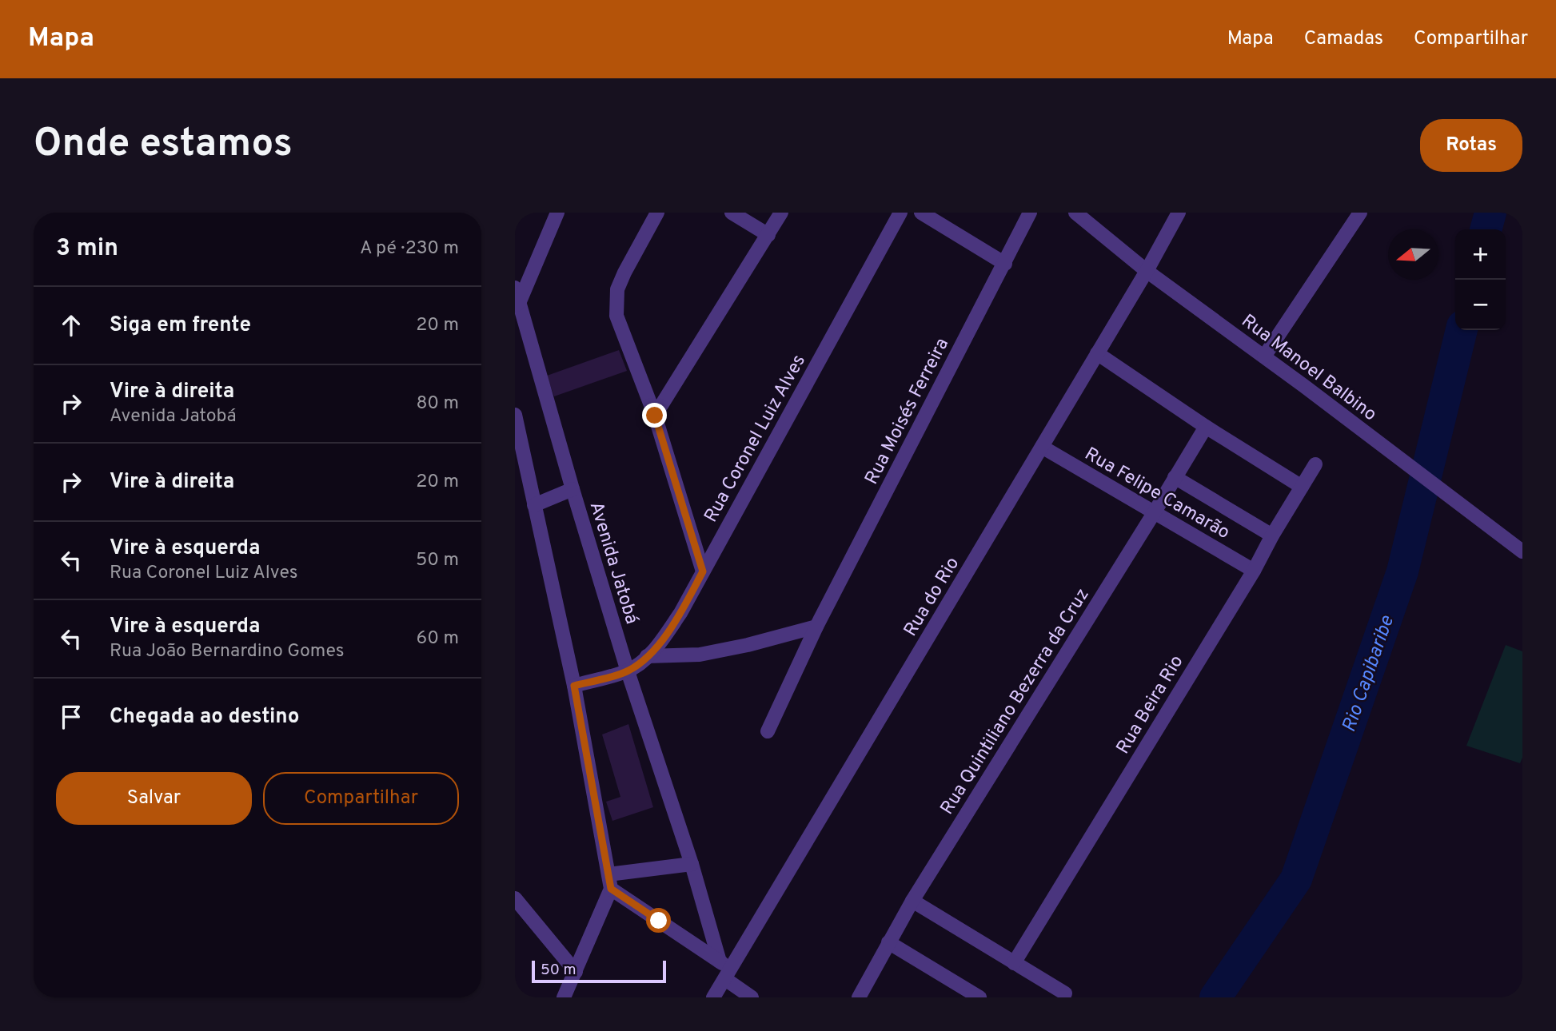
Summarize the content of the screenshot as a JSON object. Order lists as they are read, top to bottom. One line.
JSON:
{"streets":{"street":["Rua Manoel Balbino","Rua Moisés Ferreira","Rua Coronel Luiz Alves","Rua Felipe Camarão","Avenida Jatobá","Rua do Rio","Rua Quintiliano Bezerra da Cruz","Rua Beira Rio"]},"crossings":[["Rua Manoel Balbino","Rua do Rio"],["Rua Coronel Luiz Alves","Avenida Jatobá"],["Rua Felipe Camarão","Rua do Rio"],["Rua Felipe Camarão","Rua Quintiliano Bezerra da Cruz"],["Rua Felipe Camarão","Rua Beira Rio"],["Avenida Jatobá","Rua do Rio"]],"water":["Rio Capibaribe"],"scale_bar":"50 m","north":"left","page":{"header":"Mapa","nav":["Mapa","Camadas","Compartilhar"],"buttons":["Rotas",["Salvar","Compartilhar"]],"title":"Onde estamos","heading":["3 min","A pé · 230 m"],"map_buttons":["+","−"],"list":[["Siga em frente","20 m"],["Vire à direita","Avenida Jatobá","80 m"],["Vire à direita","20 m"],["Vire à esquerda","Rua Coronel Luiz Alves","50 m"],["Vire à esquerda","Rua João Bernardino Gomes","60 m"],"Chegada ao destino"],"scale":"50 m"}}
